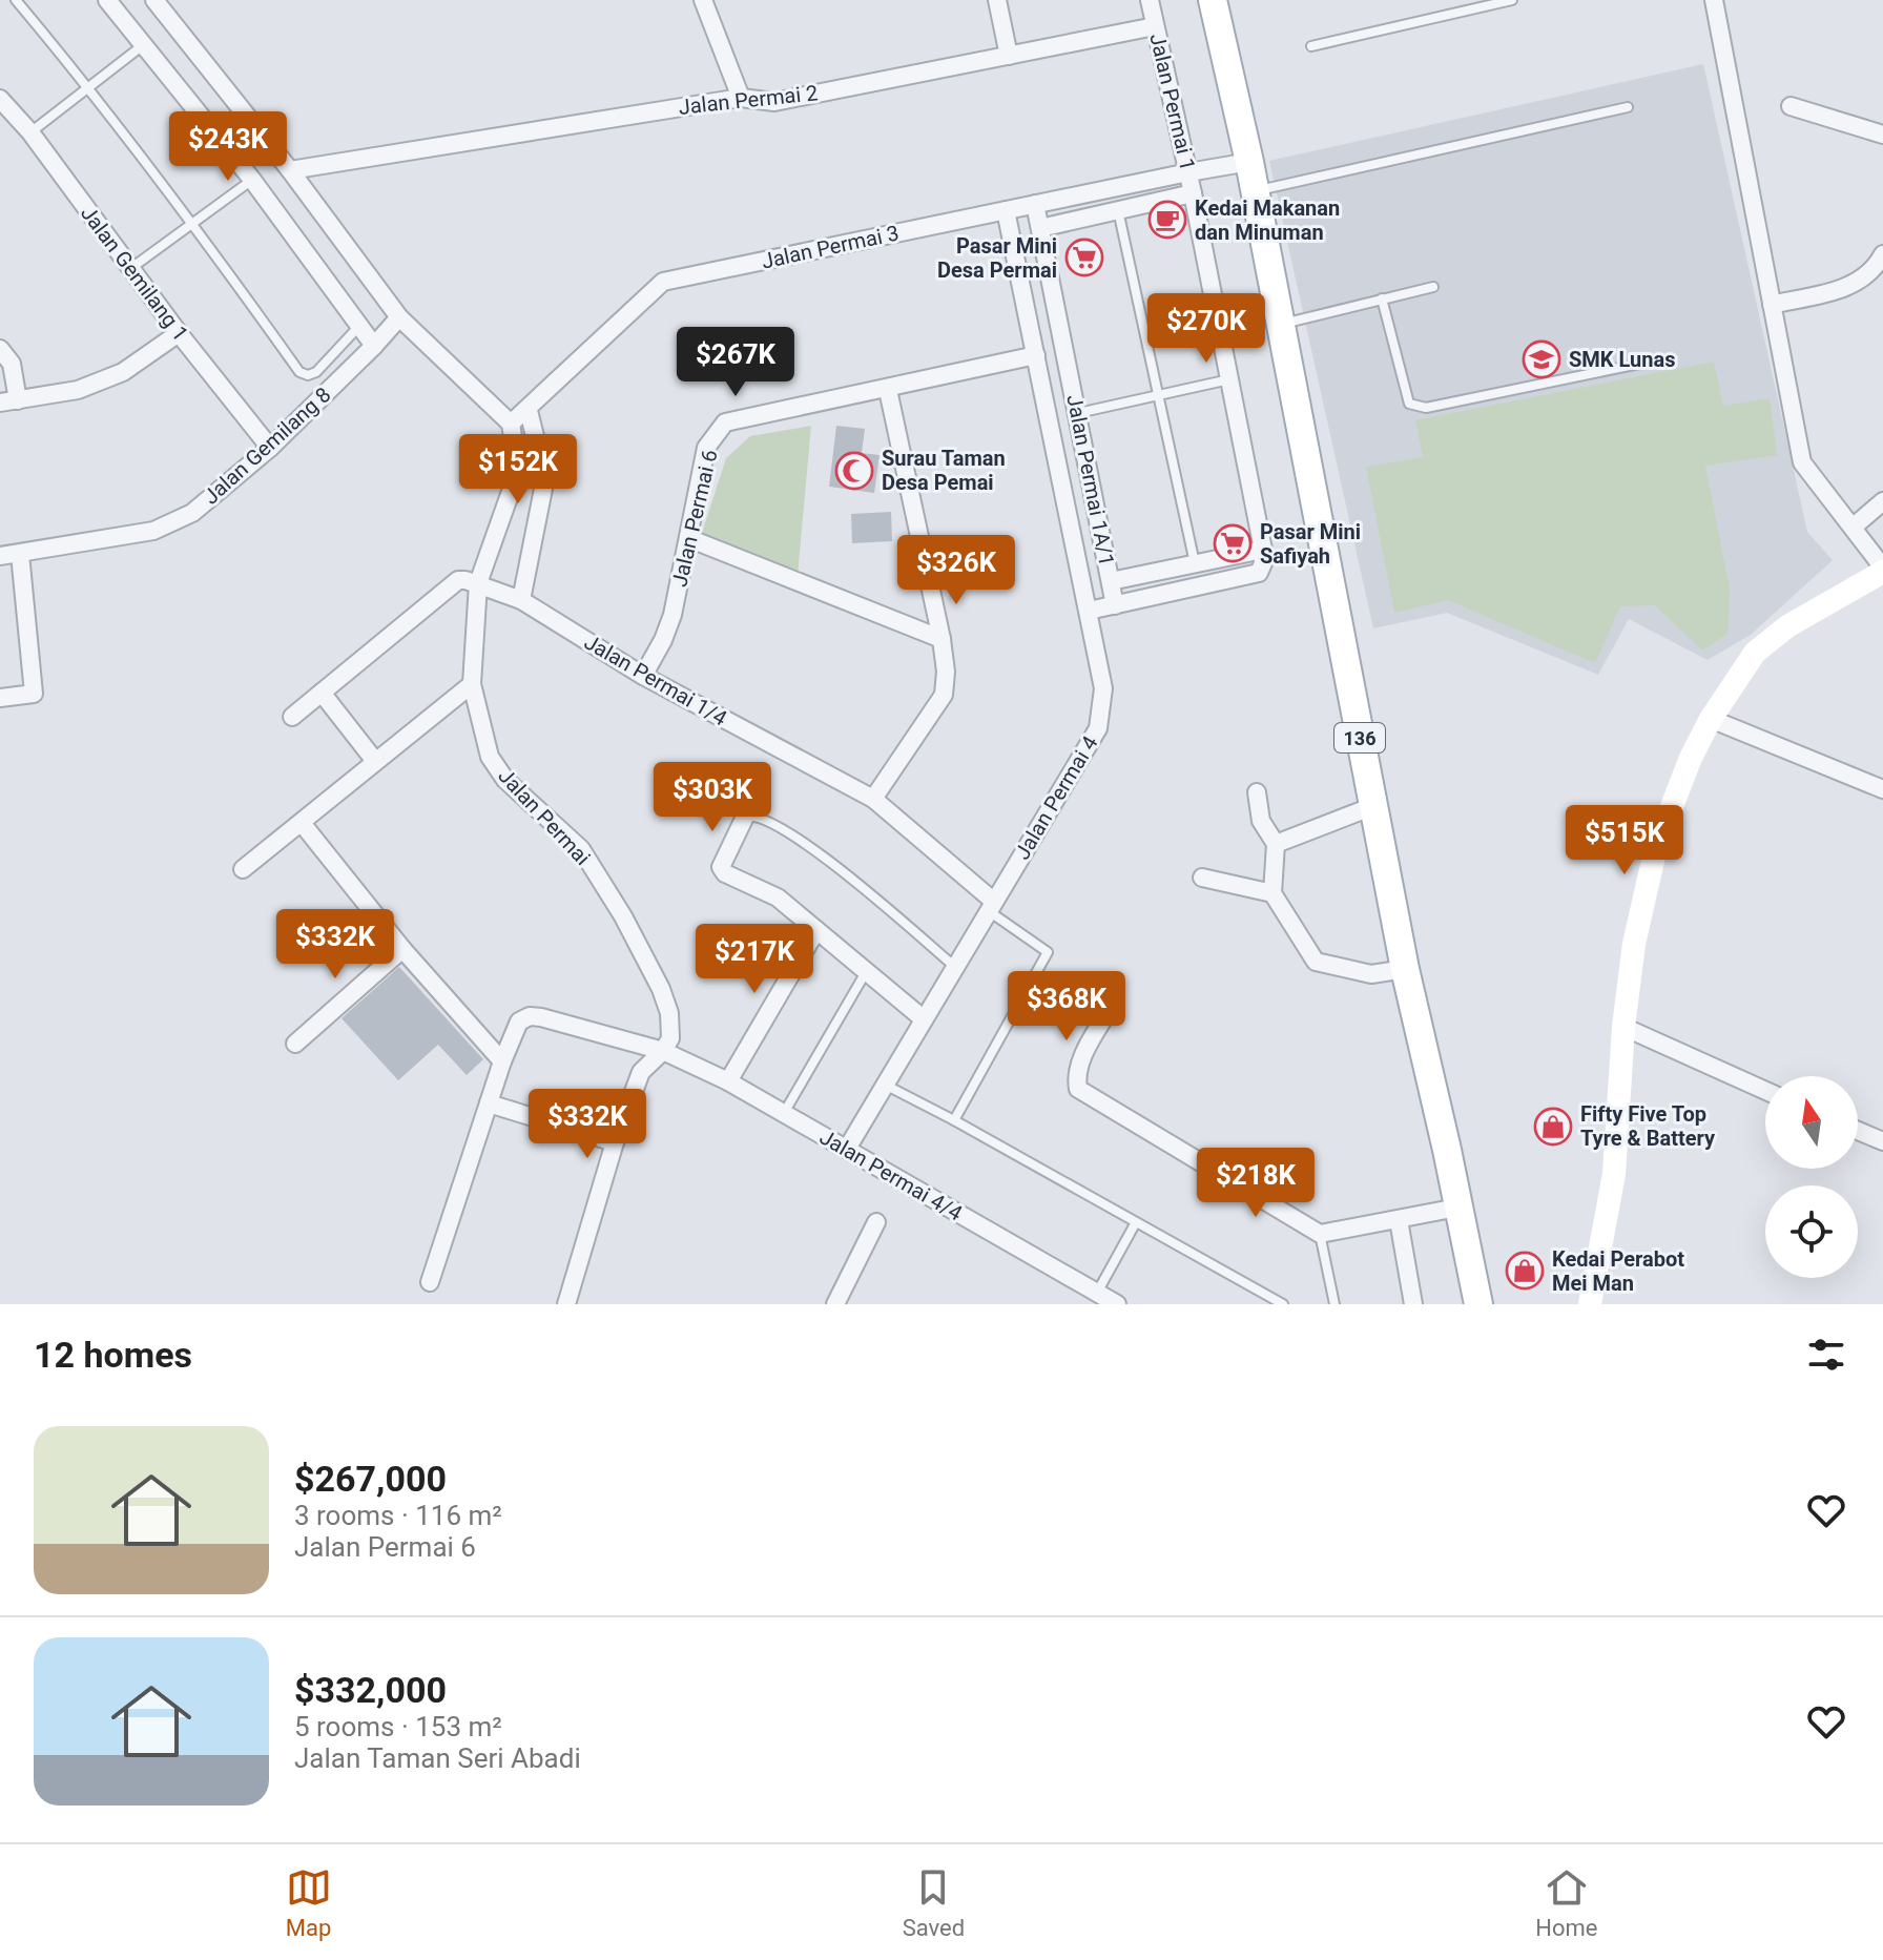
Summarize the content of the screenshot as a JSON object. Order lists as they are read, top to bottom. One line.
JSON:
{"streets":{"main road":["136"],"street":["Jalan Permai 2","Jalan Permai 1","Jalan Permai 3","Jalan Gemilang 1","Jalan Gemilang 8","Jalan Permai 1A/1","Jalan Permai 6","Jalan Permai 1/4","Jalan Permai 4","Jalan Permai","Jalan Permai 4/4"]},"crossings":[["Jalan Permai 2","Jalan Permai 1"],["Jalan Permai 1","Jalan Permai 3"],["Jalan Permai 1","Jalan Permai 1A/1"],["Jalan Permai 3","Jalan Permai 1A/1"],["Jalan Permai 3","136"],["Jalan Permai 3","Jalan Permai 4"],["Jalan Permai 3","Jalan Permai"],["Jalan Gemilang 1","Jalan Gemilang 8"],["Jalan Permai 6","Jalan Permai 1/4"],["Jalan Permai 6","Jalan Permai 4"],["Jalan Permai 1/4","Jalan Permai 4"],["Jalan Permai 1/4","Jalan Permai"],["Jalan Permai 4","Jalan Permai 4/4"],["Jalan Permai","Jalan Permai 4/4"]],"places":{"cafe":["Kedai Makanan dan Minuman"],"supermarket":["Pasar Mini Desa Permai","Pasar Mini Safiyah"],"school or university":["SMK Lunas"],"mosque":["Surau Taman Desa Pemai"],"shop":["Fifty Five Top Tyre & Battery","Kedai Perabot Mei Man"]},"north":"top","page":{"price":["$243K","$270K","$267K","$152K","$326K","$303K","$515K","$332K","$217K","$368K","$332K","$218K"],"heading":"12 homes","list":[{"name":"$267,000","note":"3 rooms · 116 m² · Jalan Permai 6"},{"name":"$332,000","note":"5 rooms · 153 m² · Jalan Taman Seri Abadi"}],"tabs":["Map","Saved","Home"]}}
